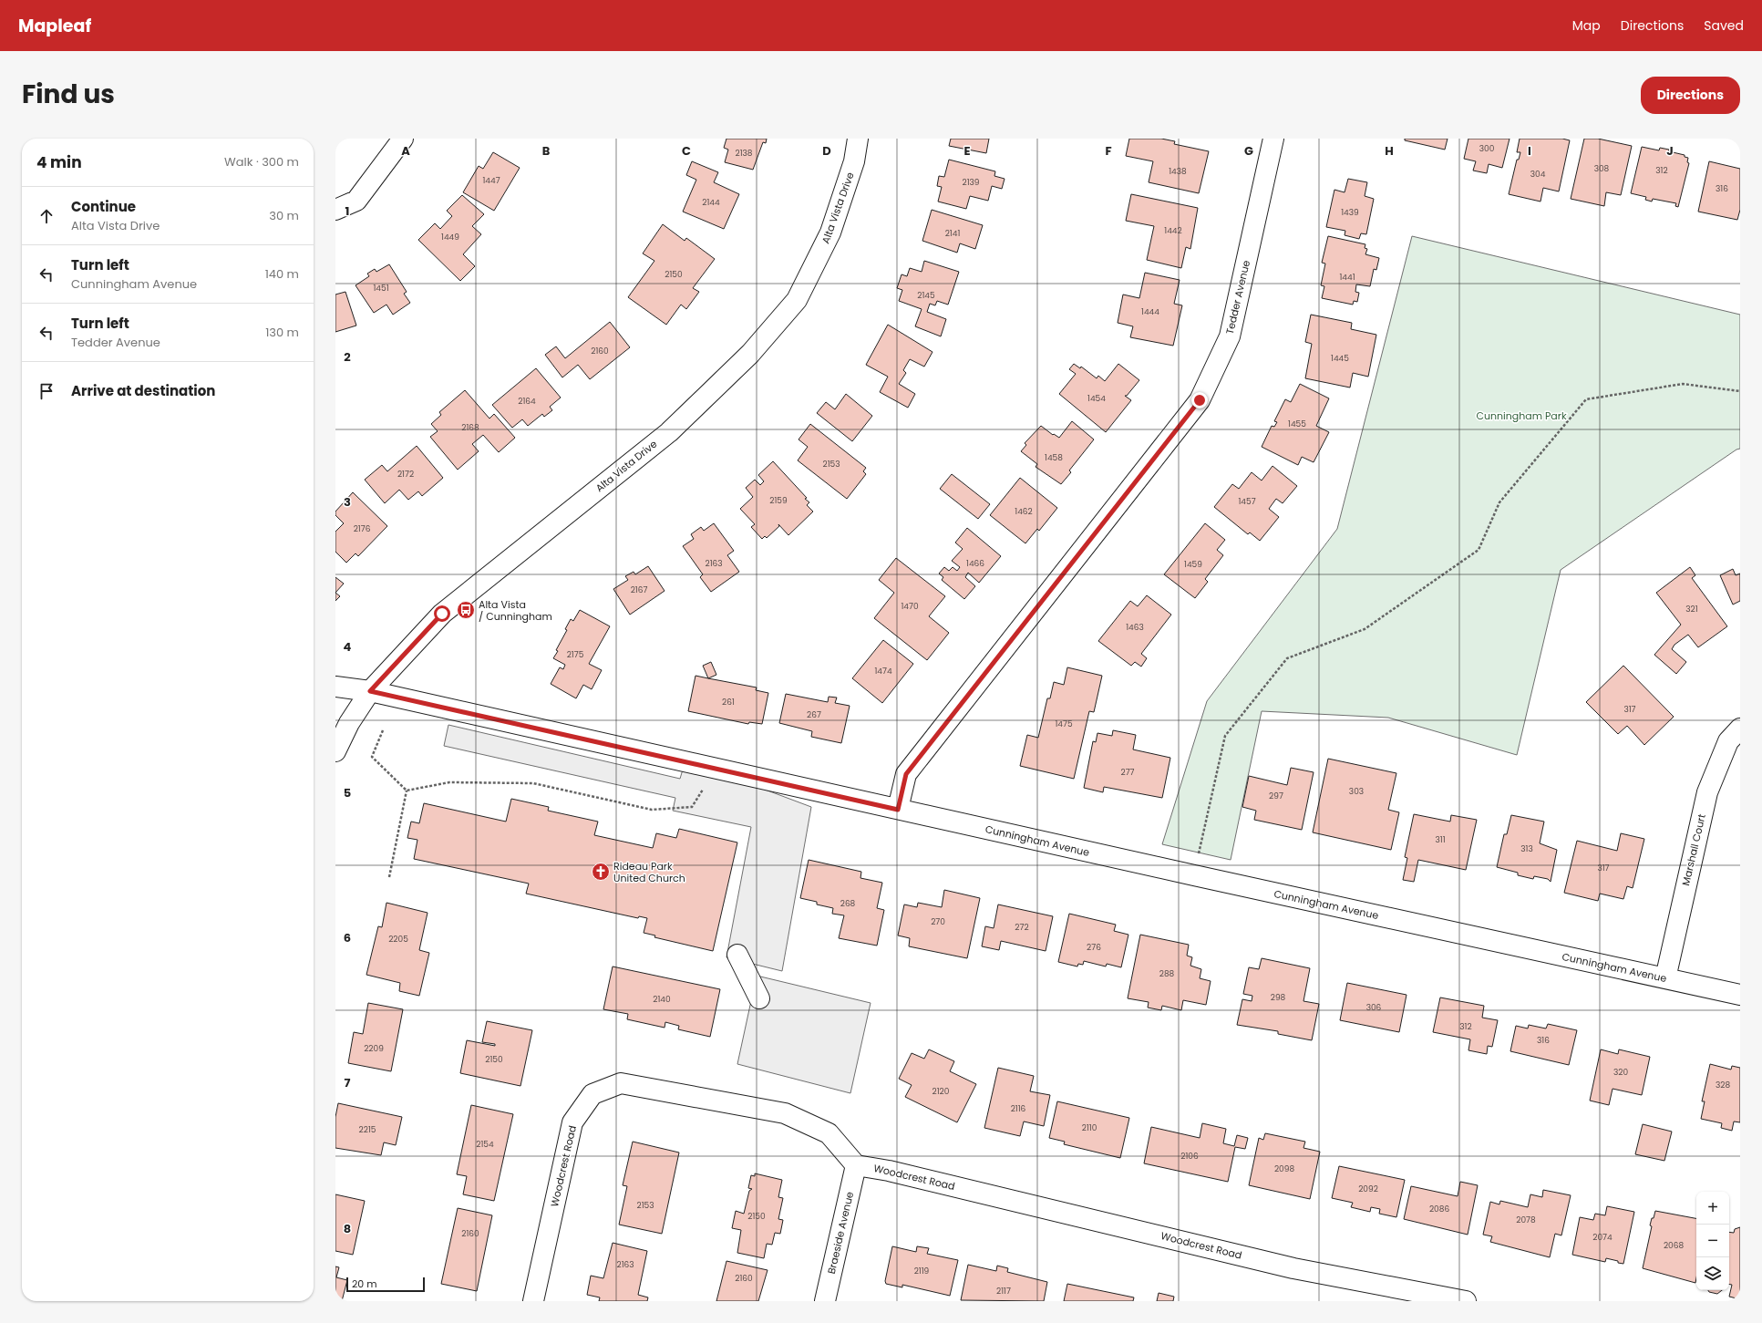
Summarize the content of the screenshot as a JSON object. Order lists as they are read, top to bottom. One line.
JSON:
{"streets":{"street":["Alta Vista Drive","Tedder Avenue","Cunningham Avenue","Marshall Court","Woodcrest Road","Braeside Avenue"]},"crossings":[["Alta Vista Drive","Cunningham Avenue"],["Tedder Avenue","Cunningham Avenue"],["Cunningham Avenue","Marshall Court"],["Woodcrest Road","Braeside Avenue"]],"parks":["Cunningham Park"],"places":{"bus stop":["Alta Vista / Cunningham"],"church":["Rideau Park United Church"]},"house_numbers":["300","2138","308","312","1438","304","1447","2139","316","2144","1439","1442","2141","1449","2150","1441","1451","2145","1444","2160","1445","1454","2164","1455","2168","1458","2153","2172","2159","1457","1462","2176","2163","1466","1459","2167","1470","321","1463","2175","1474","261","317","267","1475","277","303","297","311","313","317","268","270","272","2205","276","288","298","2140","306","312","316","2209","2150","320","328","2120","2116","2110","2215","2154","2106","2098","2092","2153","2086","2150","2078","2160","2074","2068","2163","2119","2160","2117"],"scale_bar":"20 m","page":{"header":"Mapleaf","nav":["Map","Directions","Saved"],"title":"Find us","buttons":"Directions","heading":["4 min","Walk · 300 m"],"list":[["Continue","Alta Vista Drive","30 m"],["Turn left","Cunningham Avenue","140 m"],["Turn left","Tedder Avenue","130 m"],"Arrive at destination"],"map_buttons":["+","−"],"scale":"20 m"},"grid":{"columns":["A","B","C","D","E","F","G","H","I","J"],"rows":["1","2","3","4","5","6","7","8"]}}
